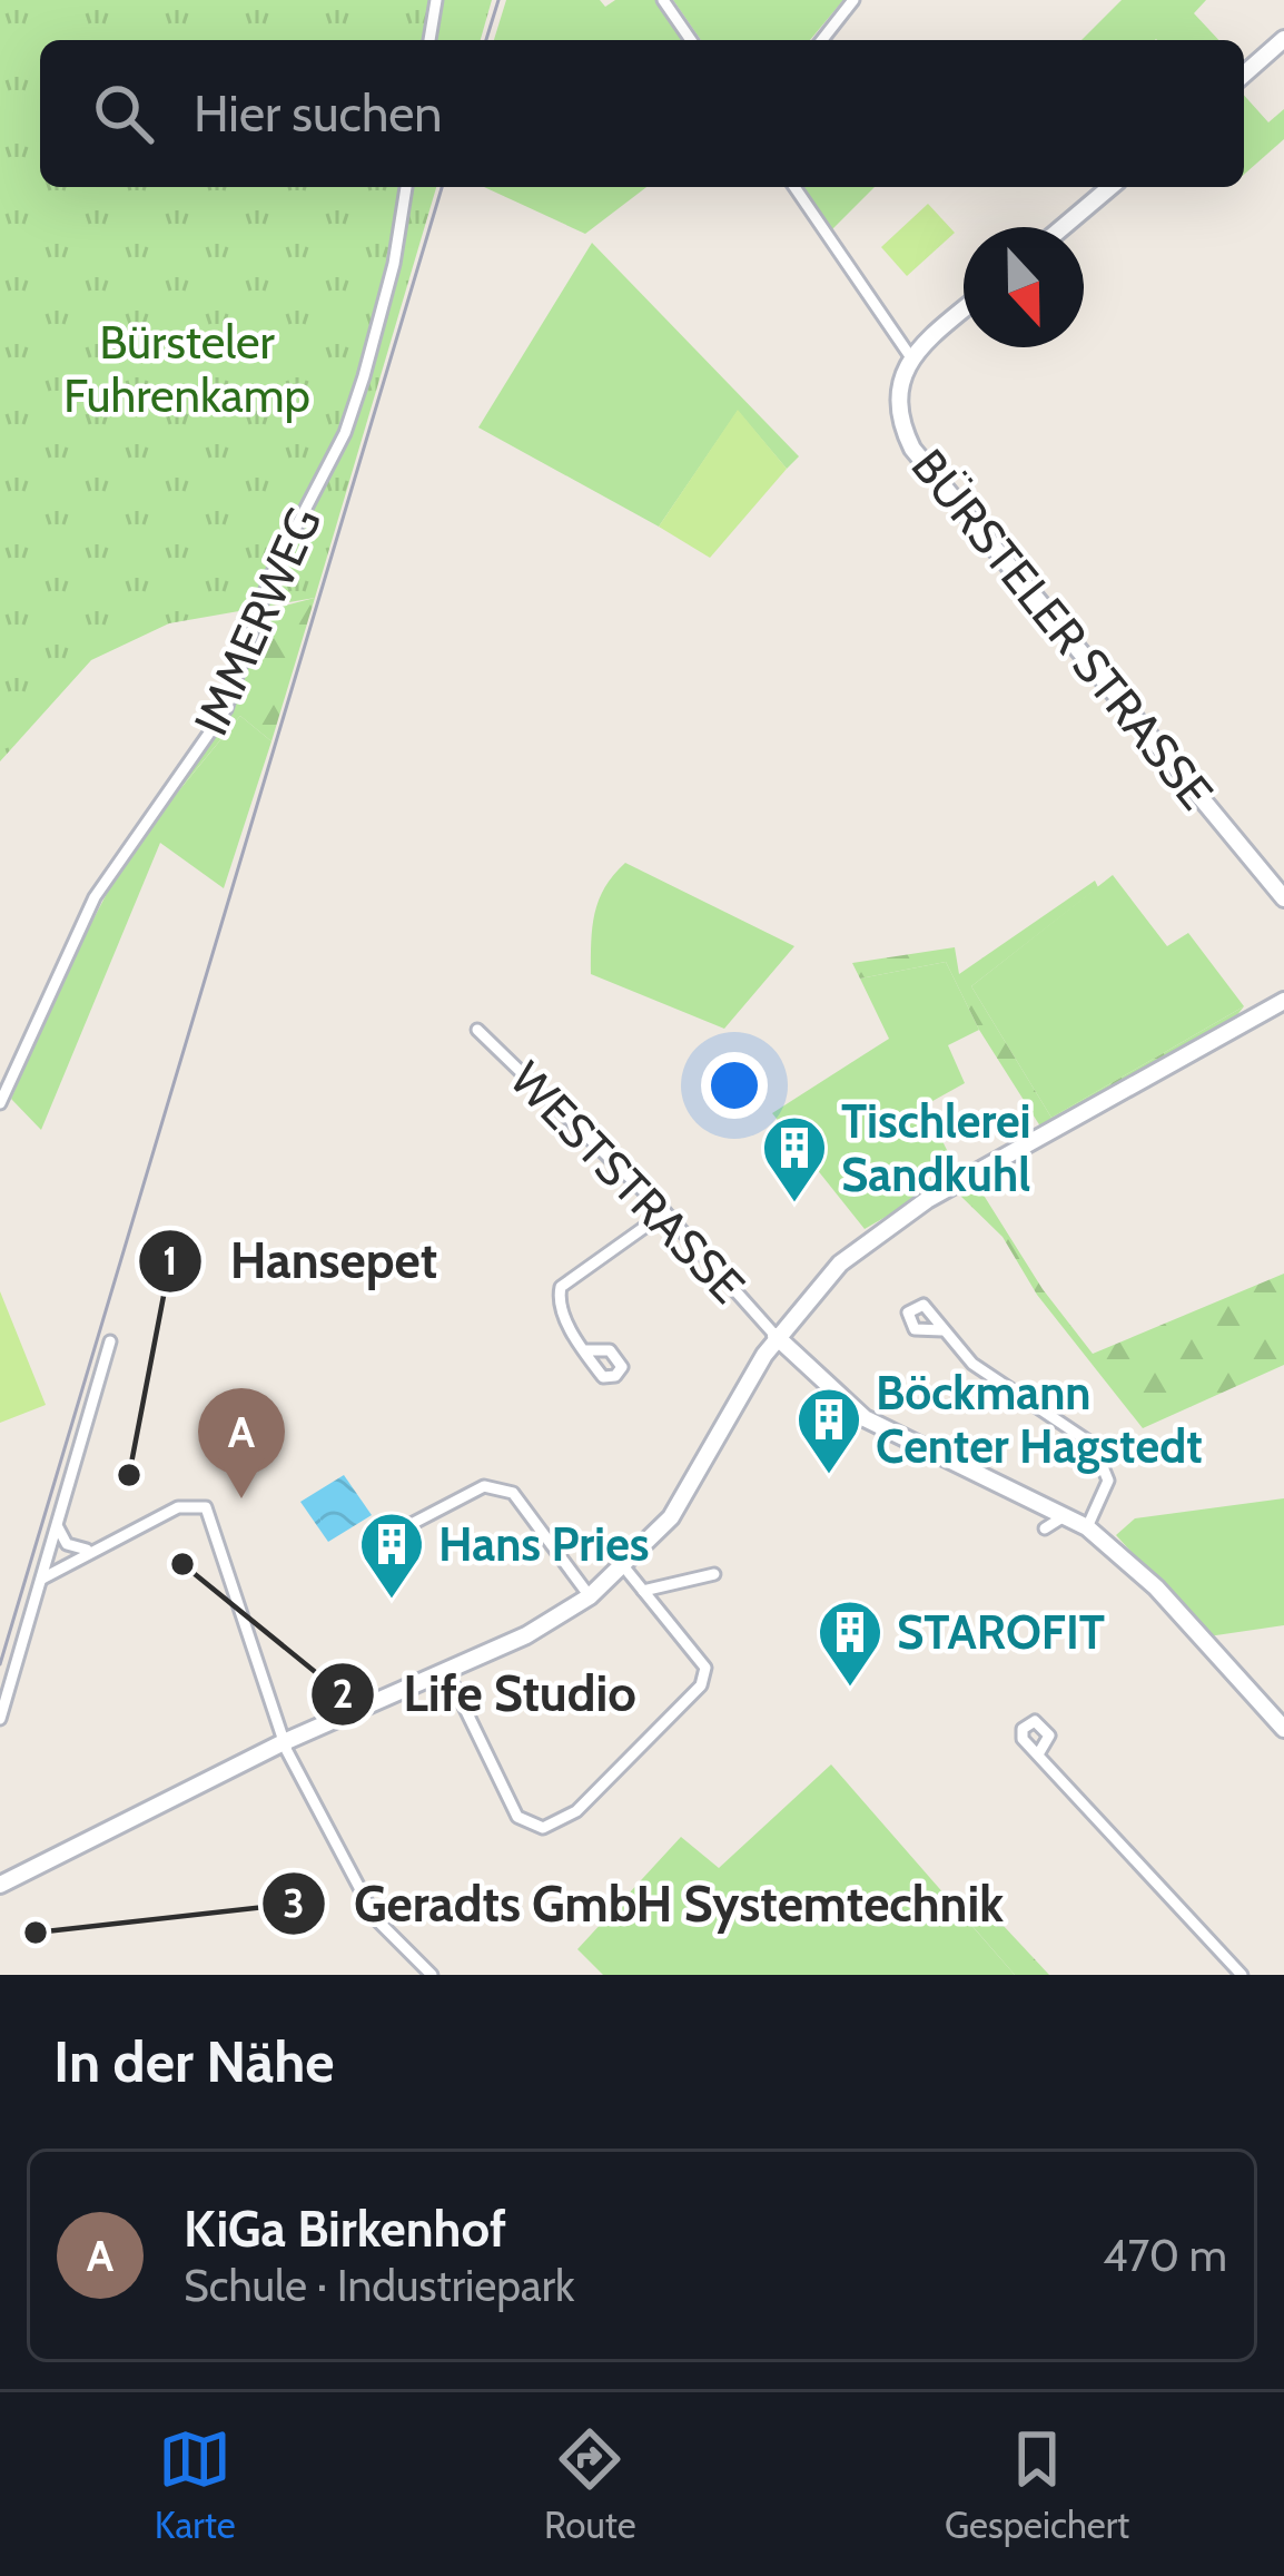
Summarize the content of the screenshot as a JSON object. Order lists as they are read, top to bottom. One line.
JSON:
{"streets":{"street":["IMMERWEG","BÜRSTELER STRASSE","WESTSTRASSE"]},"parks":["Bürsteler Fuhrenkamp"],"places":{"building":["Tischlerei Sandkuhl","Böckmann Center Hagstedt","Hans Pries","STAROFIT"],"other":["Hansepet","Life Studio","Geradts GmbH Systemtechnik"]},"north":"bottom","page":{"search":"Hier suchen","pins":"A","heading":"In der Nähe","list":[{"mark":"A","name":"KiGa Birkenhof","note":"Schule · Industriepark","value":"470 m"}],"nav":["Karte","Route","Gespeichert"]}}
